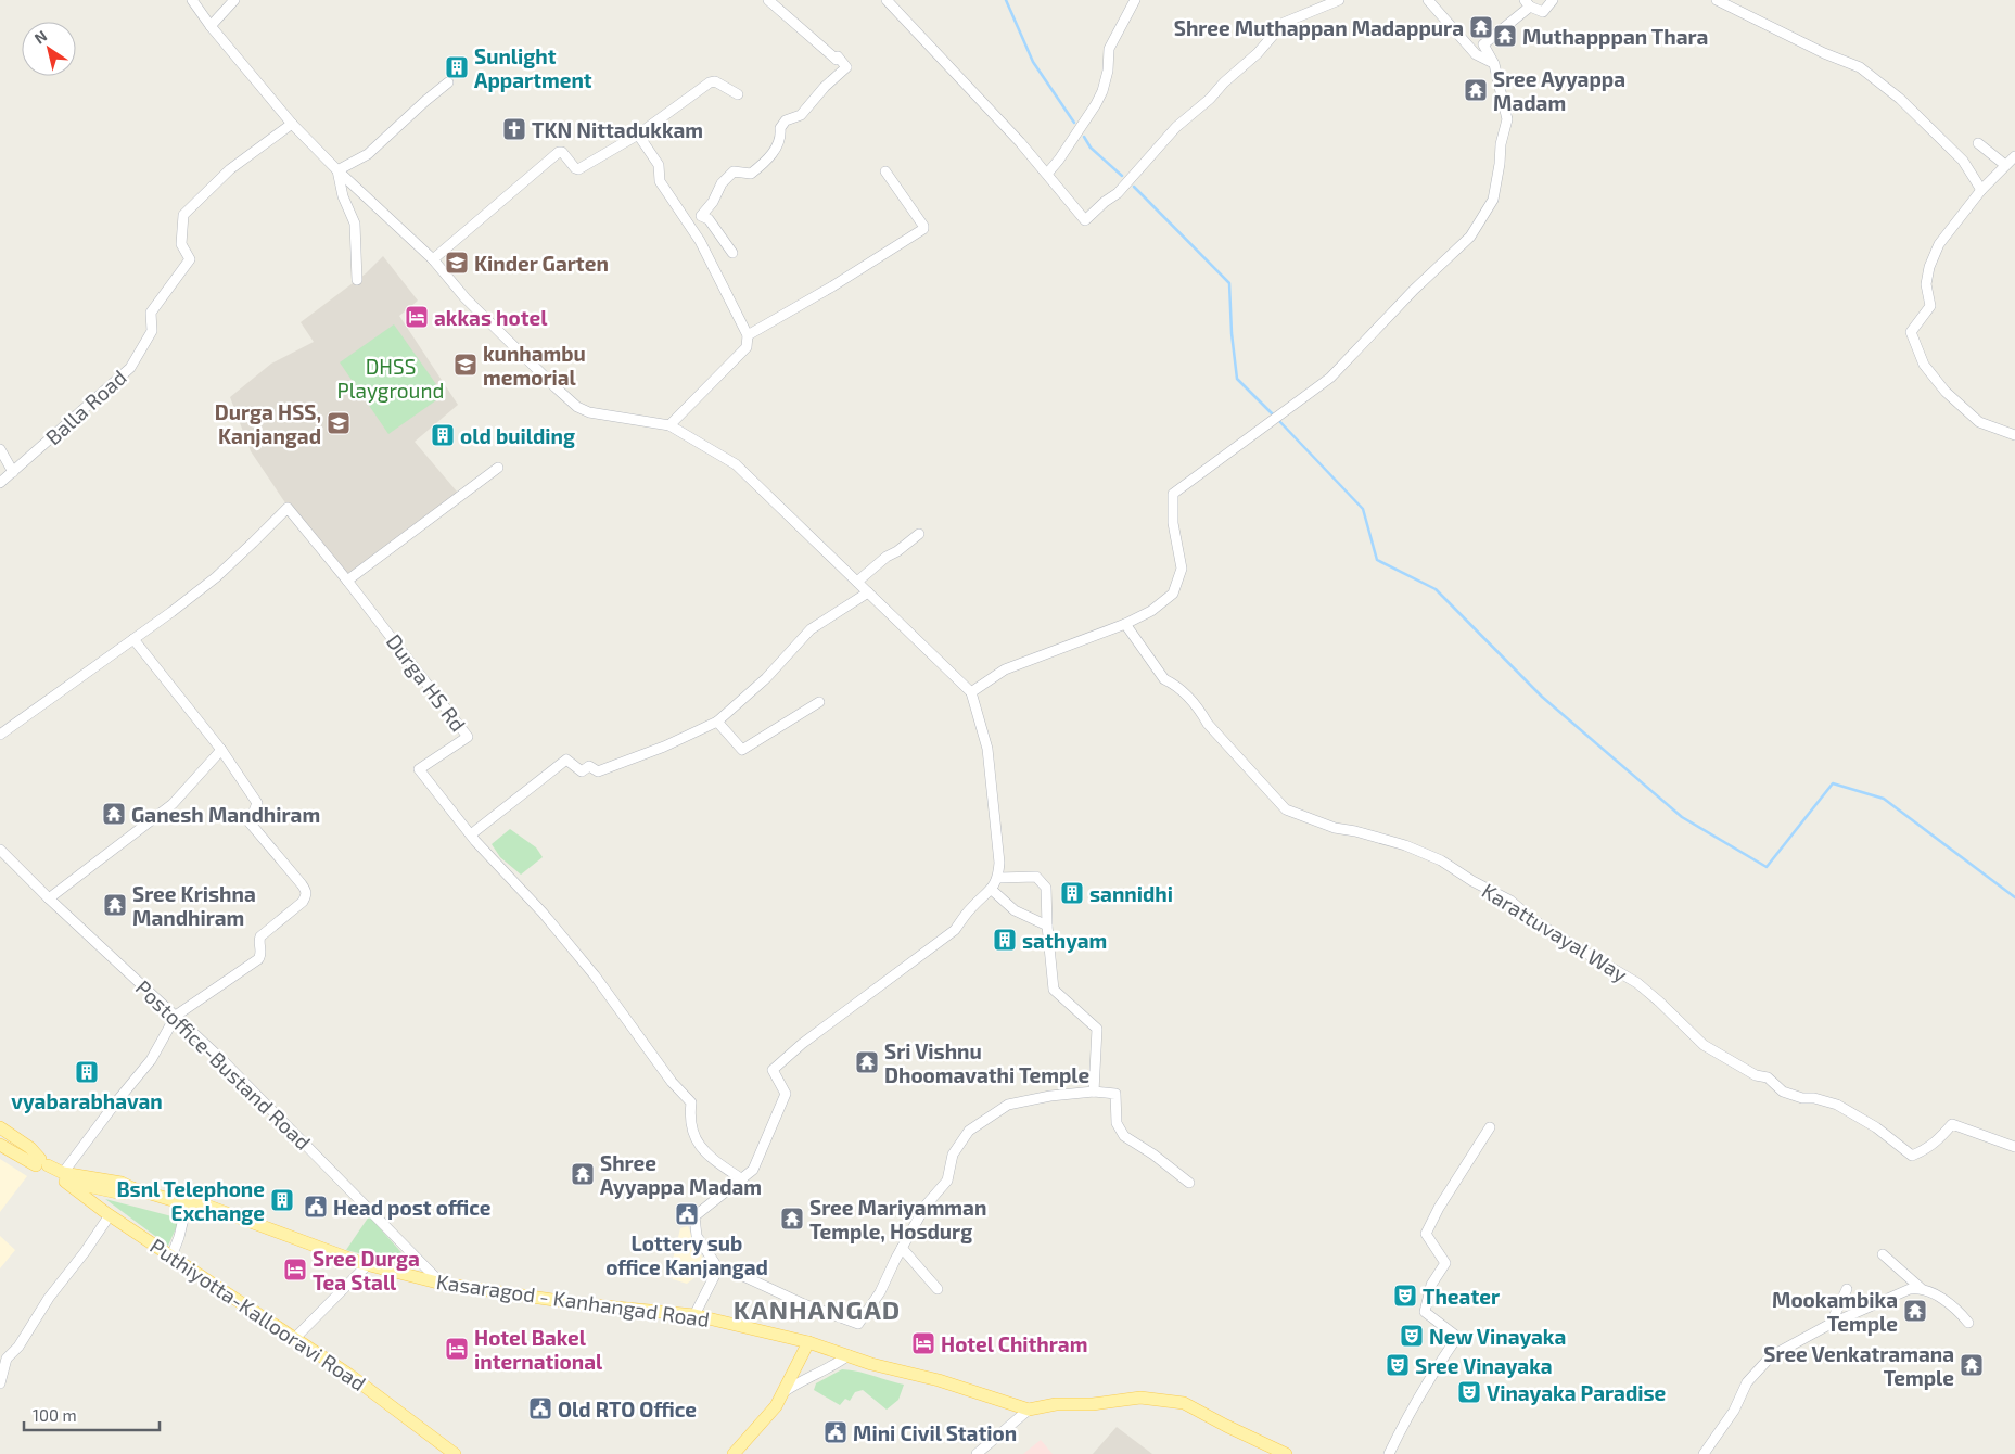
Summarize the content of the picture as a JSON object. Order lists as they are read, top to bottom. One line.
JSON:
{"streets":{"main road":["Kasaragod - Kanhangad Road","Puthiyotta-Kallooravi Road"],"street":["Balla Road","Durga HS Rd","Karattuvayal Way","Postoffice-Bustand Road"]},"crossings":[["Postoffice-Bustand Road","Kasaragod - Kanhangad Road"],["Kasaragod - Kanhangad Road","Puthiyotta-Kallooravi Road"]],"districts":["KANHANGAD"],"parks":["DHSS Playground"],"places":{"temple":["Shree Muthappan Madappura","Muthapppan Thara","Sree Ayyappa Madam","Ganesh Mandhiram","Sree Krishna Mandhiram","Sri Vishnu Dhoomavathi Temple","Shree Ayyappa Madam","Sree Mariyamman Temple, Hosdurg","Mookambika Temple","Sree Venkatramana Temple"],"building":["Sunlight Appartment","old building","sannidhi","sathyam","vyabarabhavan","Bsnl Telephone Exchange"],"church":["TKN Nittadukkam"],"school or university":["Kinder Garten","kunhambu memorial","Durga HSS, Kanjangad"],"hotel":["akkas hotel","Sree Durga Tea Stall","Hotel Chithram","Hotel Bakel international"],"public building":["Head post office","Lottery sub office Kanjangad","Old RTO Office","Mini Civil Station"],"theatre":["Theater","New Vinayaka","Sree Vinayaka","Vinayaka Paradise"]},"scale_bar":"100 m","north":"top left"}
